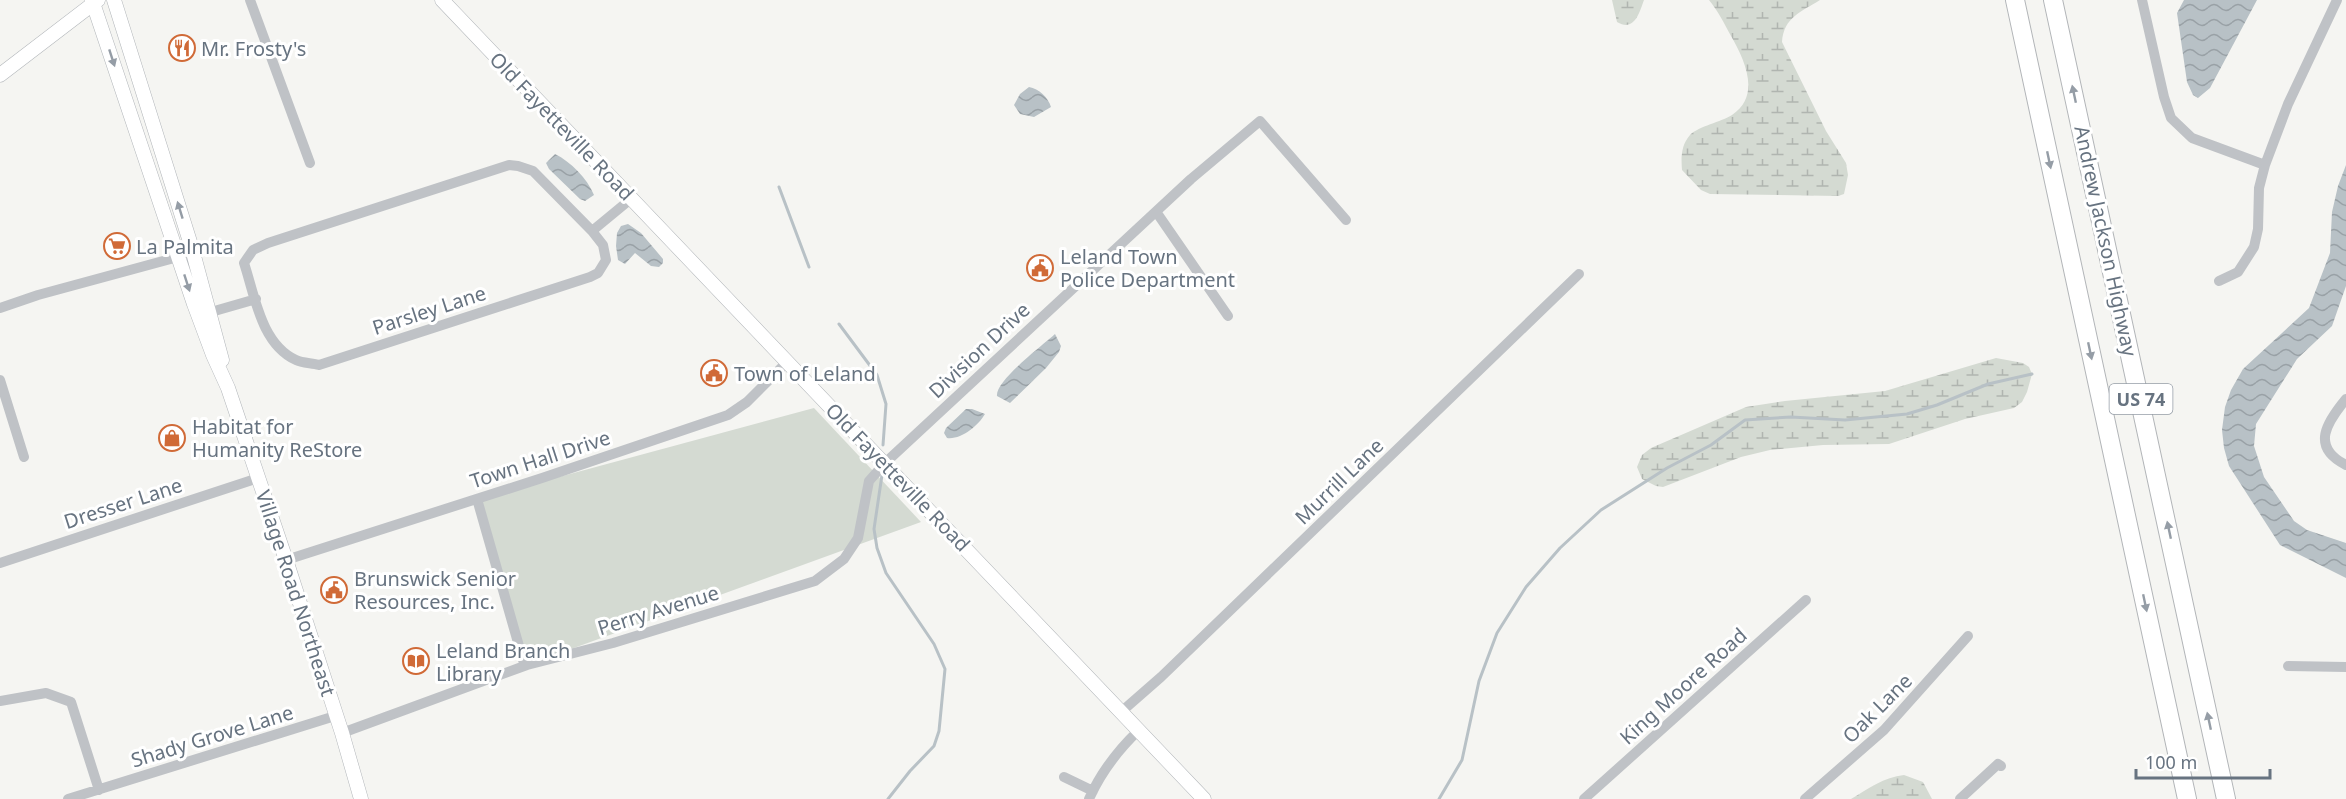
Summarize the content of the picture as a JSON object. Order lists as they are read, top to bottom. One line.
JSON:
{"streets":{"highway":["Andrew Jackson Highway","US 74"],"street":["Old Fayetteville Road","Parsley Lane","Division Drive","Town Hall Drive","Murrill Lane","Dresser Lane","Village Road Northeast","Perry Avenue","King Moore Road","Oak Lane","Shady Grove Lane"]},"crossings":[["Old Fayetteville Road","Division Drive"],["Old Fayetteville Road","Town Hall Drive"],["Old Fayetteville Road","Murrill Lane"],["Old Fayetteville Road","Perry Avenue"],["Division Drive","Perry Avenue"],["Town Hall Drive","Village Road Northeast"],["Dresser Lane","Village Road Northeast"],["Village Road Northeast","Perry Avenue"],["Village Road Northeast","Shady Grove Lane"]],"places":{"restaurant":["Mr. Frosty's"],"supermarket":["La Palmita"],"public building":["Leland Town Police Department","Town of Leland","Brunswick Senior Resources, Inc."],"shop":["Habitat for Humanity ReStore"],"library":["Leland Branch Library"]},"scale_bar":"100 m"}
